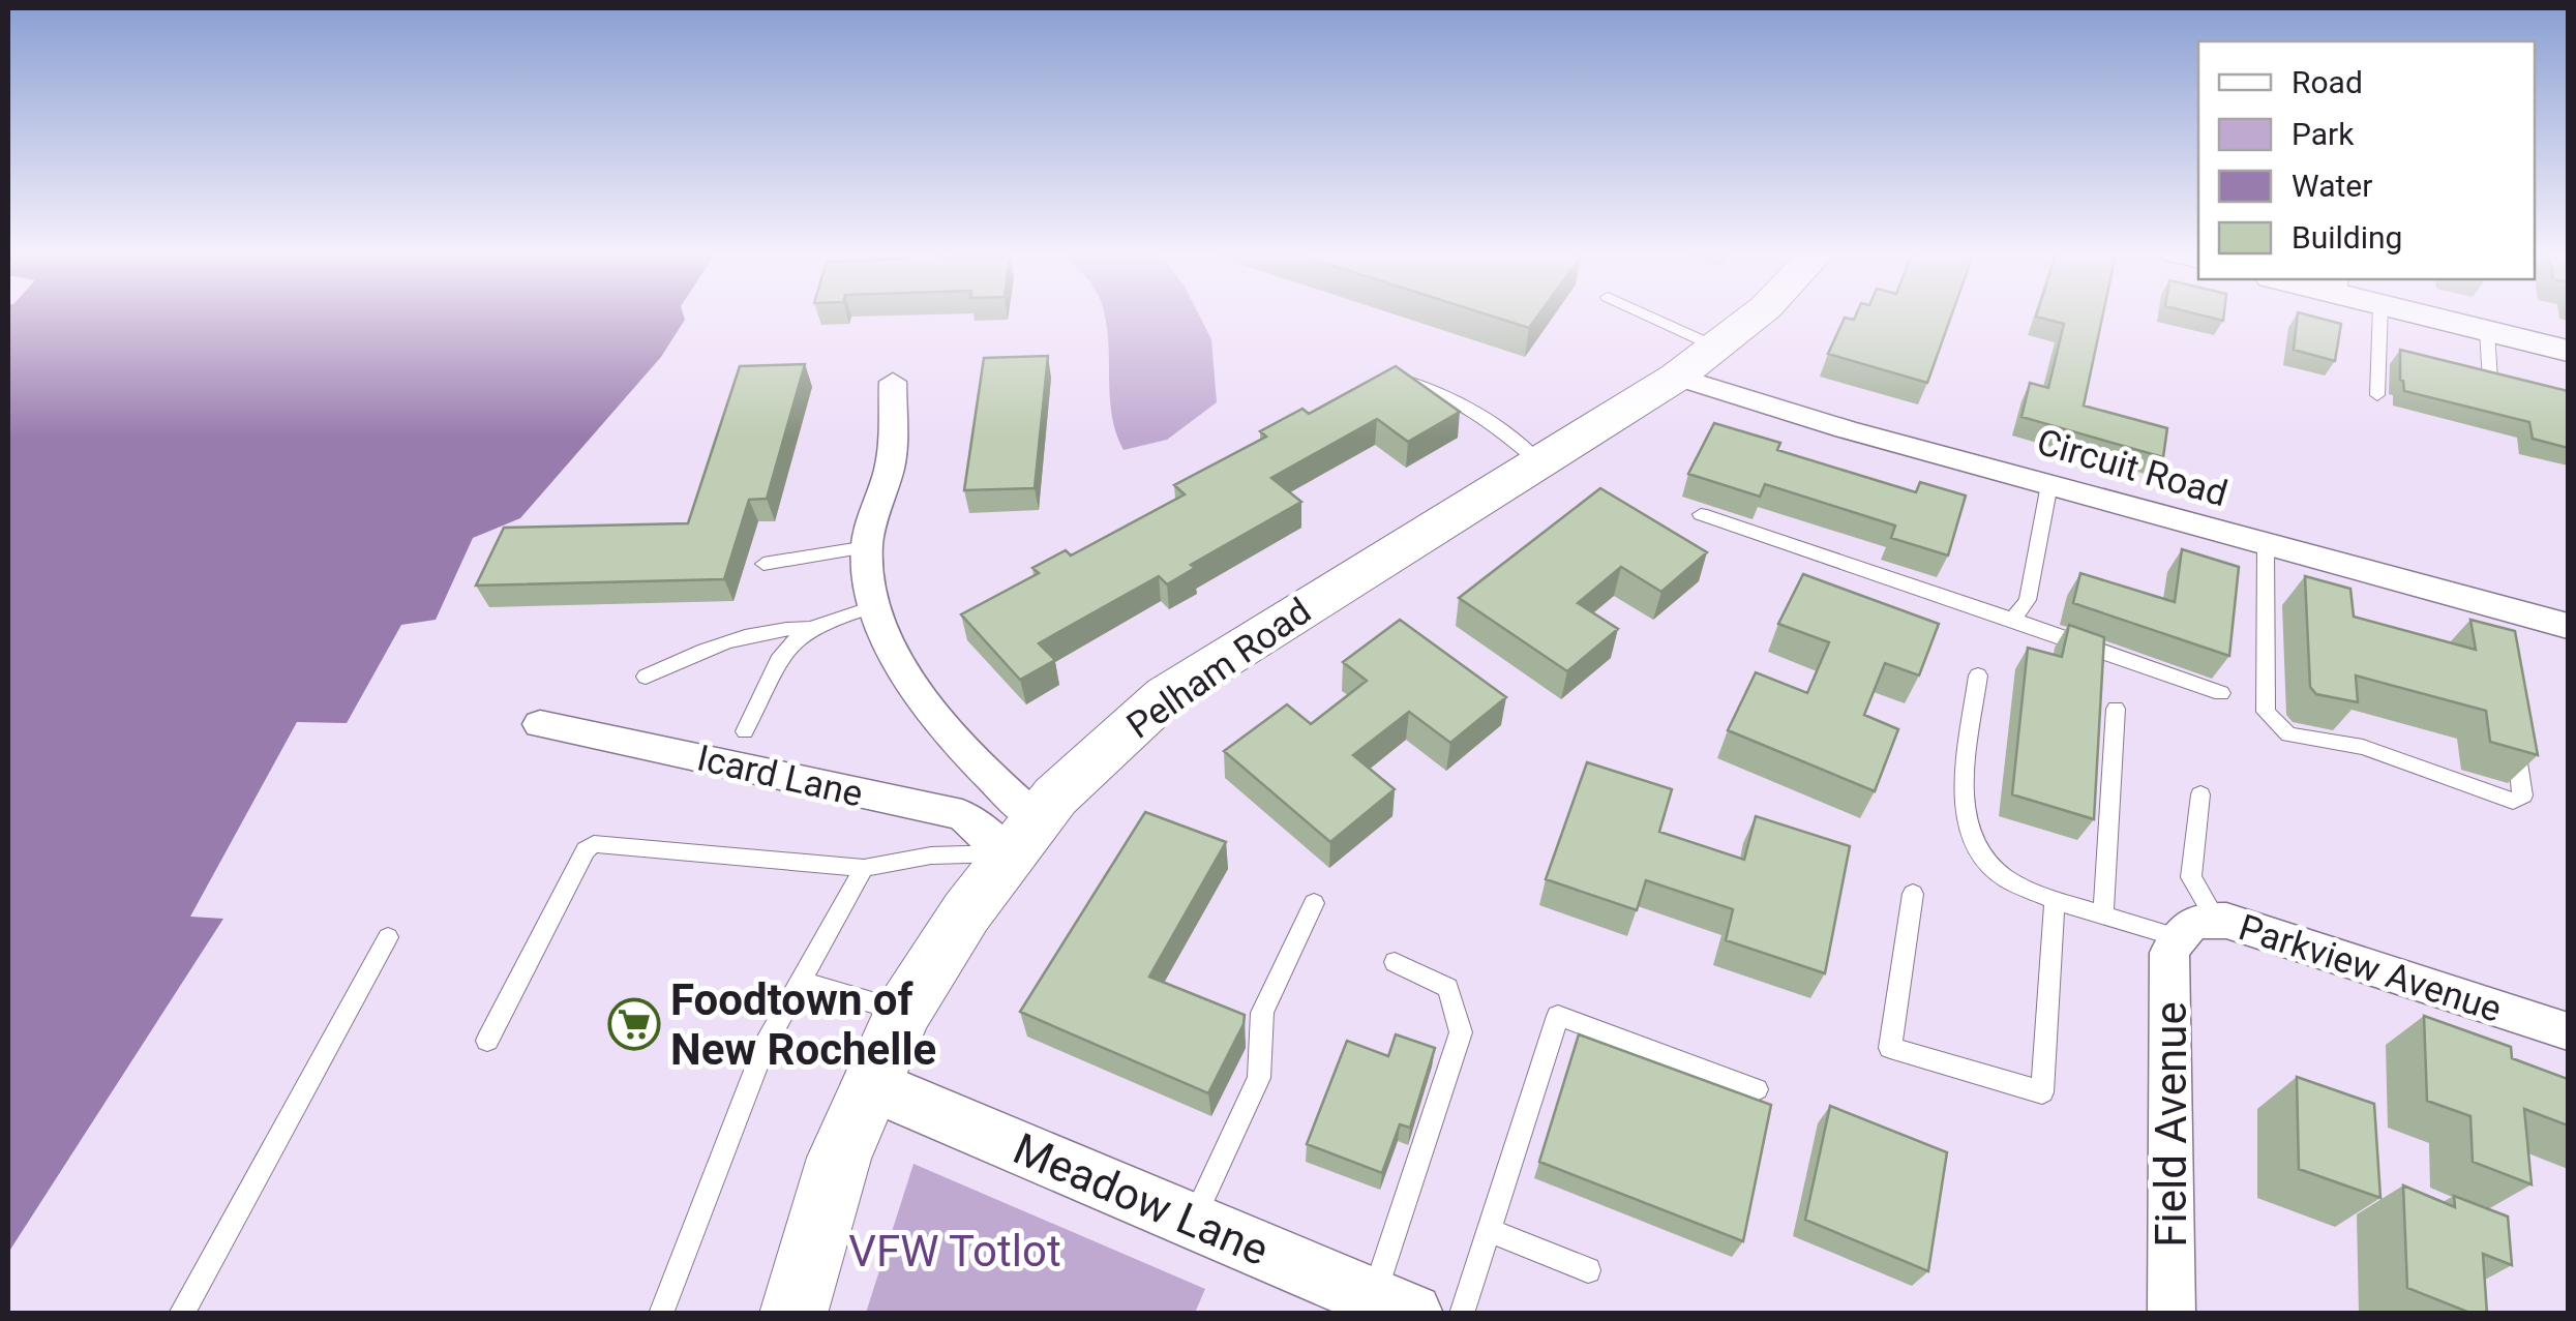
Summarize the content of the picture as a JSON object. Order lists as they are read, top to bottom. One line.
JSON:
{"streets":{"main road":["Pelham Road"],"street":["Circuit Road","Icard Lane","Parkview Avenue","Field Avenue","Meadow Lane"]},"crossings":[["Circuit Road","Pelham Road"],["Pelham Road","Icard Lane"],["Pelham Road","Meadow Lane"],["Parkview Avenue","Field Avenue"]],"parks":["VFW Totlot"],"places":{"supermarket":["Foodtown of New Rochelle"]},"legend":["Road","Park","Water","Building"]}
